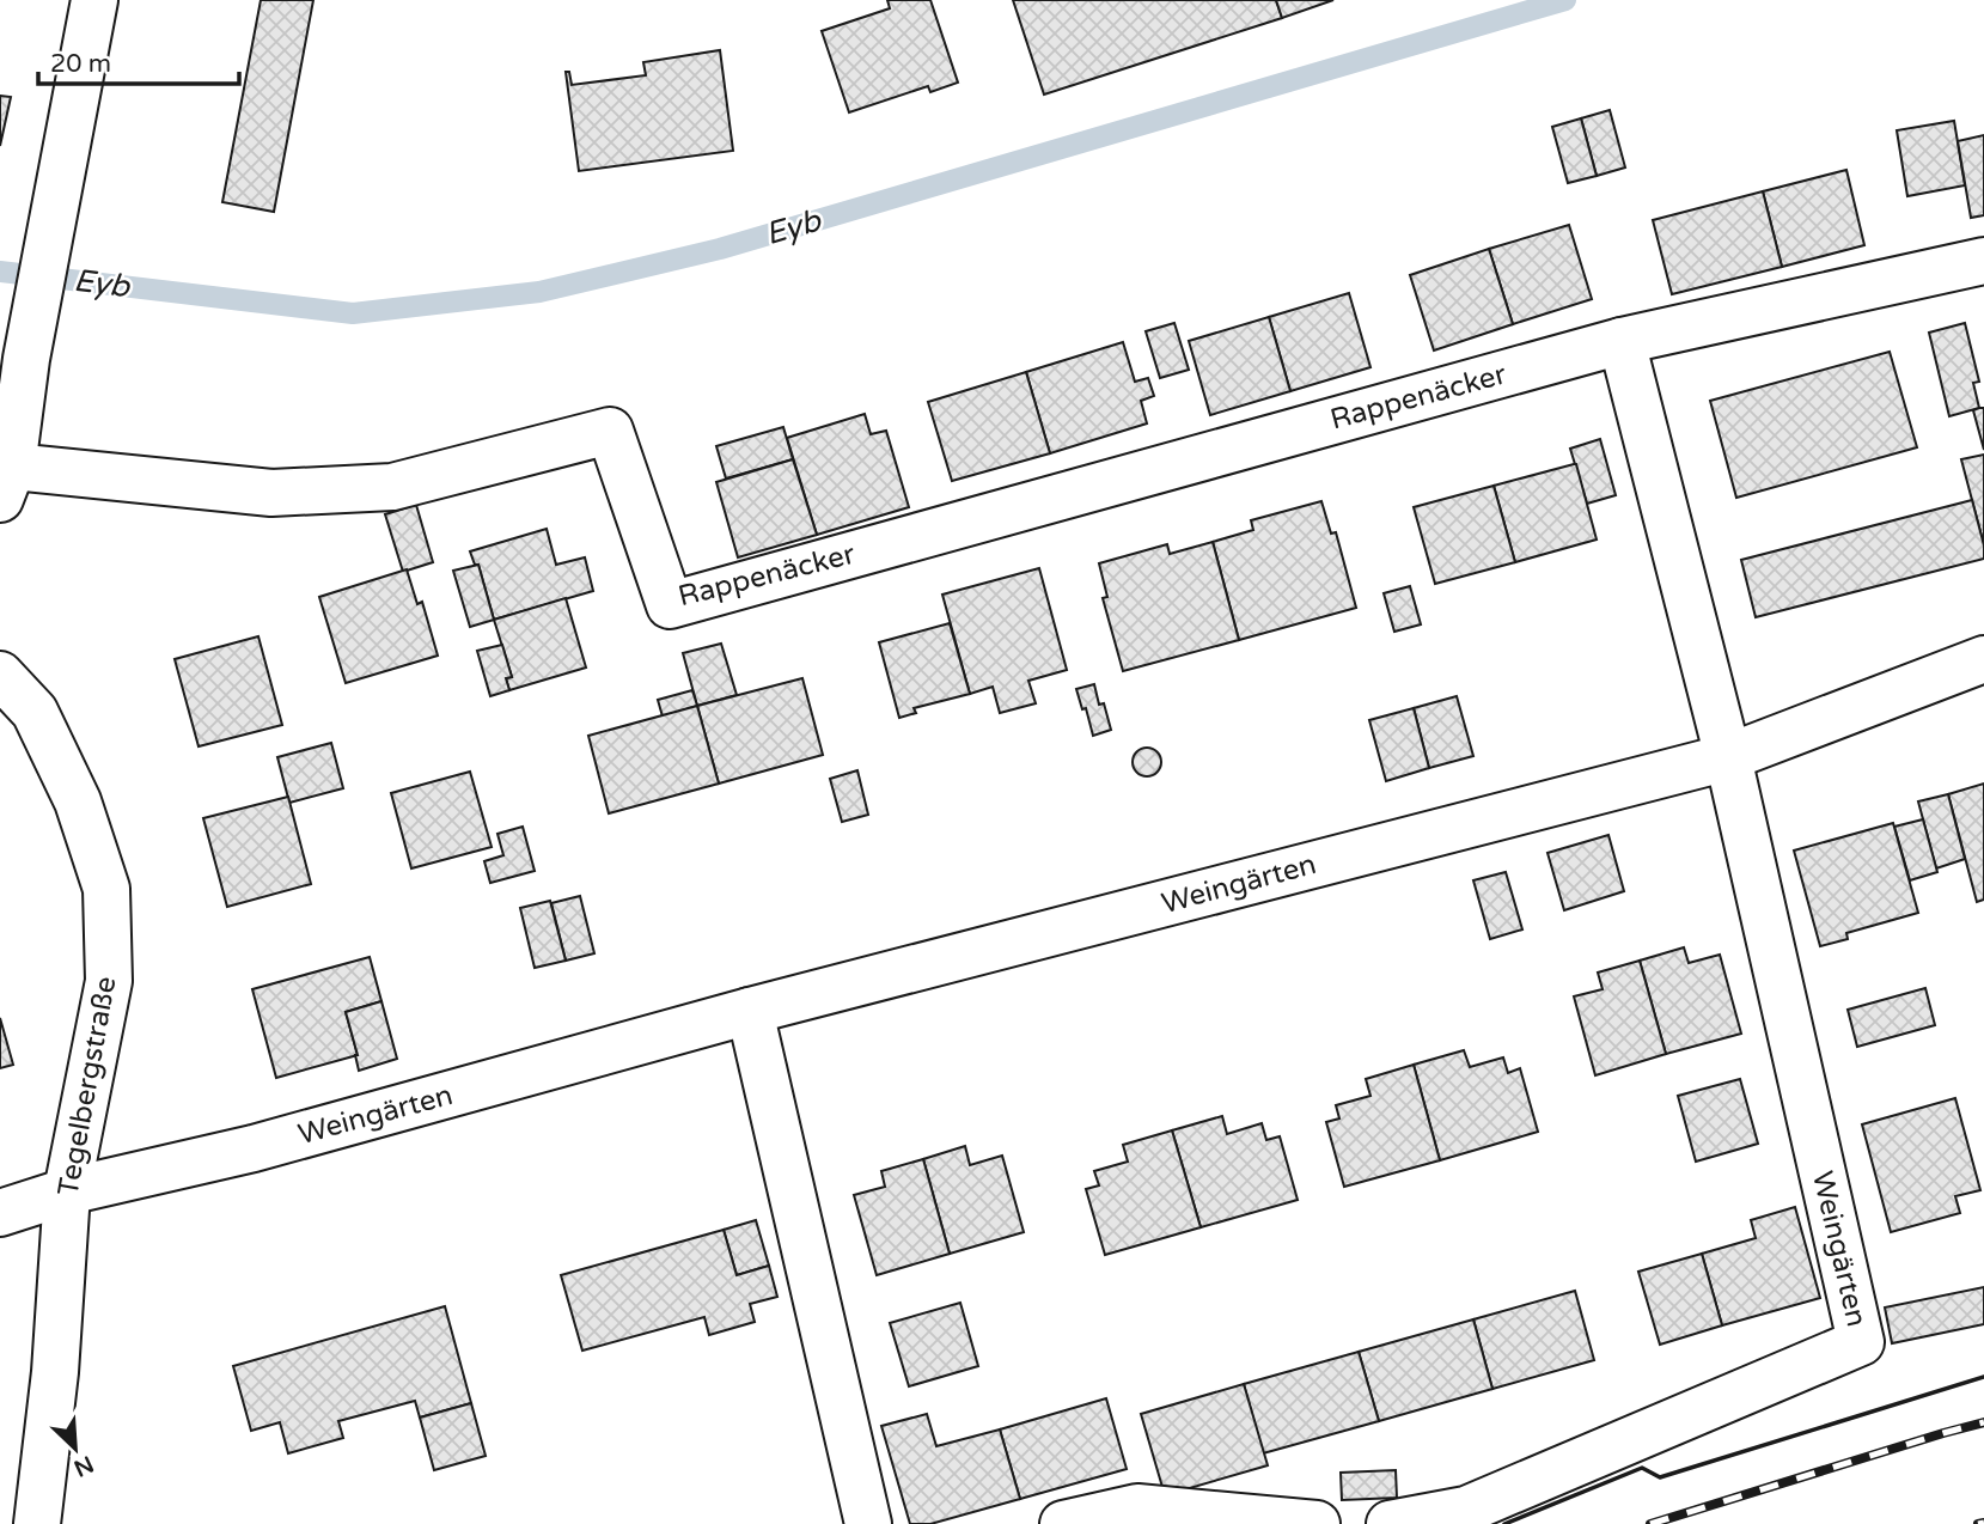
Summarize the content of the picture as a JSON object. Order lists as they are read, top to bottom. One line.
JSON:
{"streets":{"street":["Rappenäcker","Weingärten","Tegelbergstraße"]},"crossings":[["Weingärten","Tegelbergstraße"]],"water":["Eyb"],"scale_bar":"20 m","north":"bottom right"}
